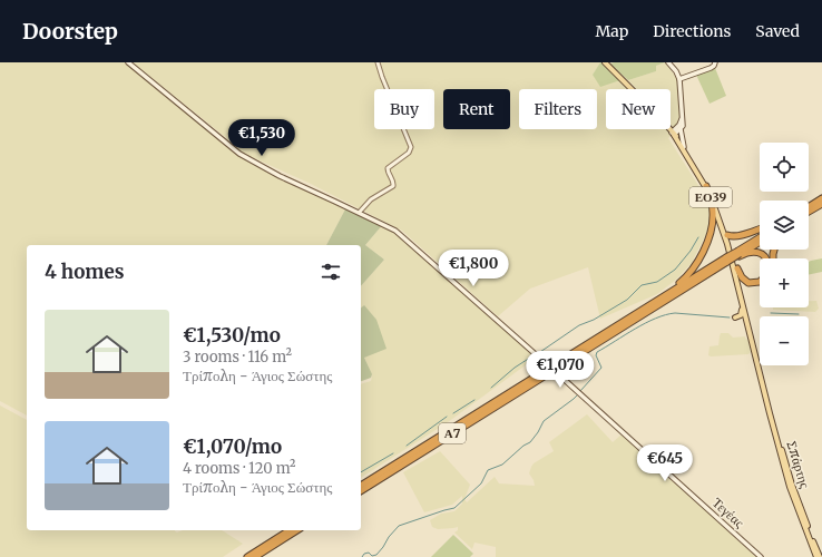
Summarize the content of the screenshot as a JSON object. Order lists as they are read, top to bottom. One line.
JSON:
{"streets":{"highway":["Α7"],"main road":["ΕΟ39","Σπάρτης","Τεγέας"]},"crossings":[["ΕΟ39","Σπάρτης"]],"page":{"header":"Doorstep","nav":["Map","Directions","Saved"],"chip":["Buy","Rent","Filters","New"],"price":["€1,530","€1,800","€1,070","€645"],"map_buttons":["+","−"],"heading":"4 homes","list":[{"name":"€1,530/mo","note":"3 rooms · 116 m² · Τρίπολη - Άγιος Σώστης"},{"name":"€1,070/mo","note":"4 rooms · 120 m² · Τρίπολη - Άγιος Σώστης"}]}}
